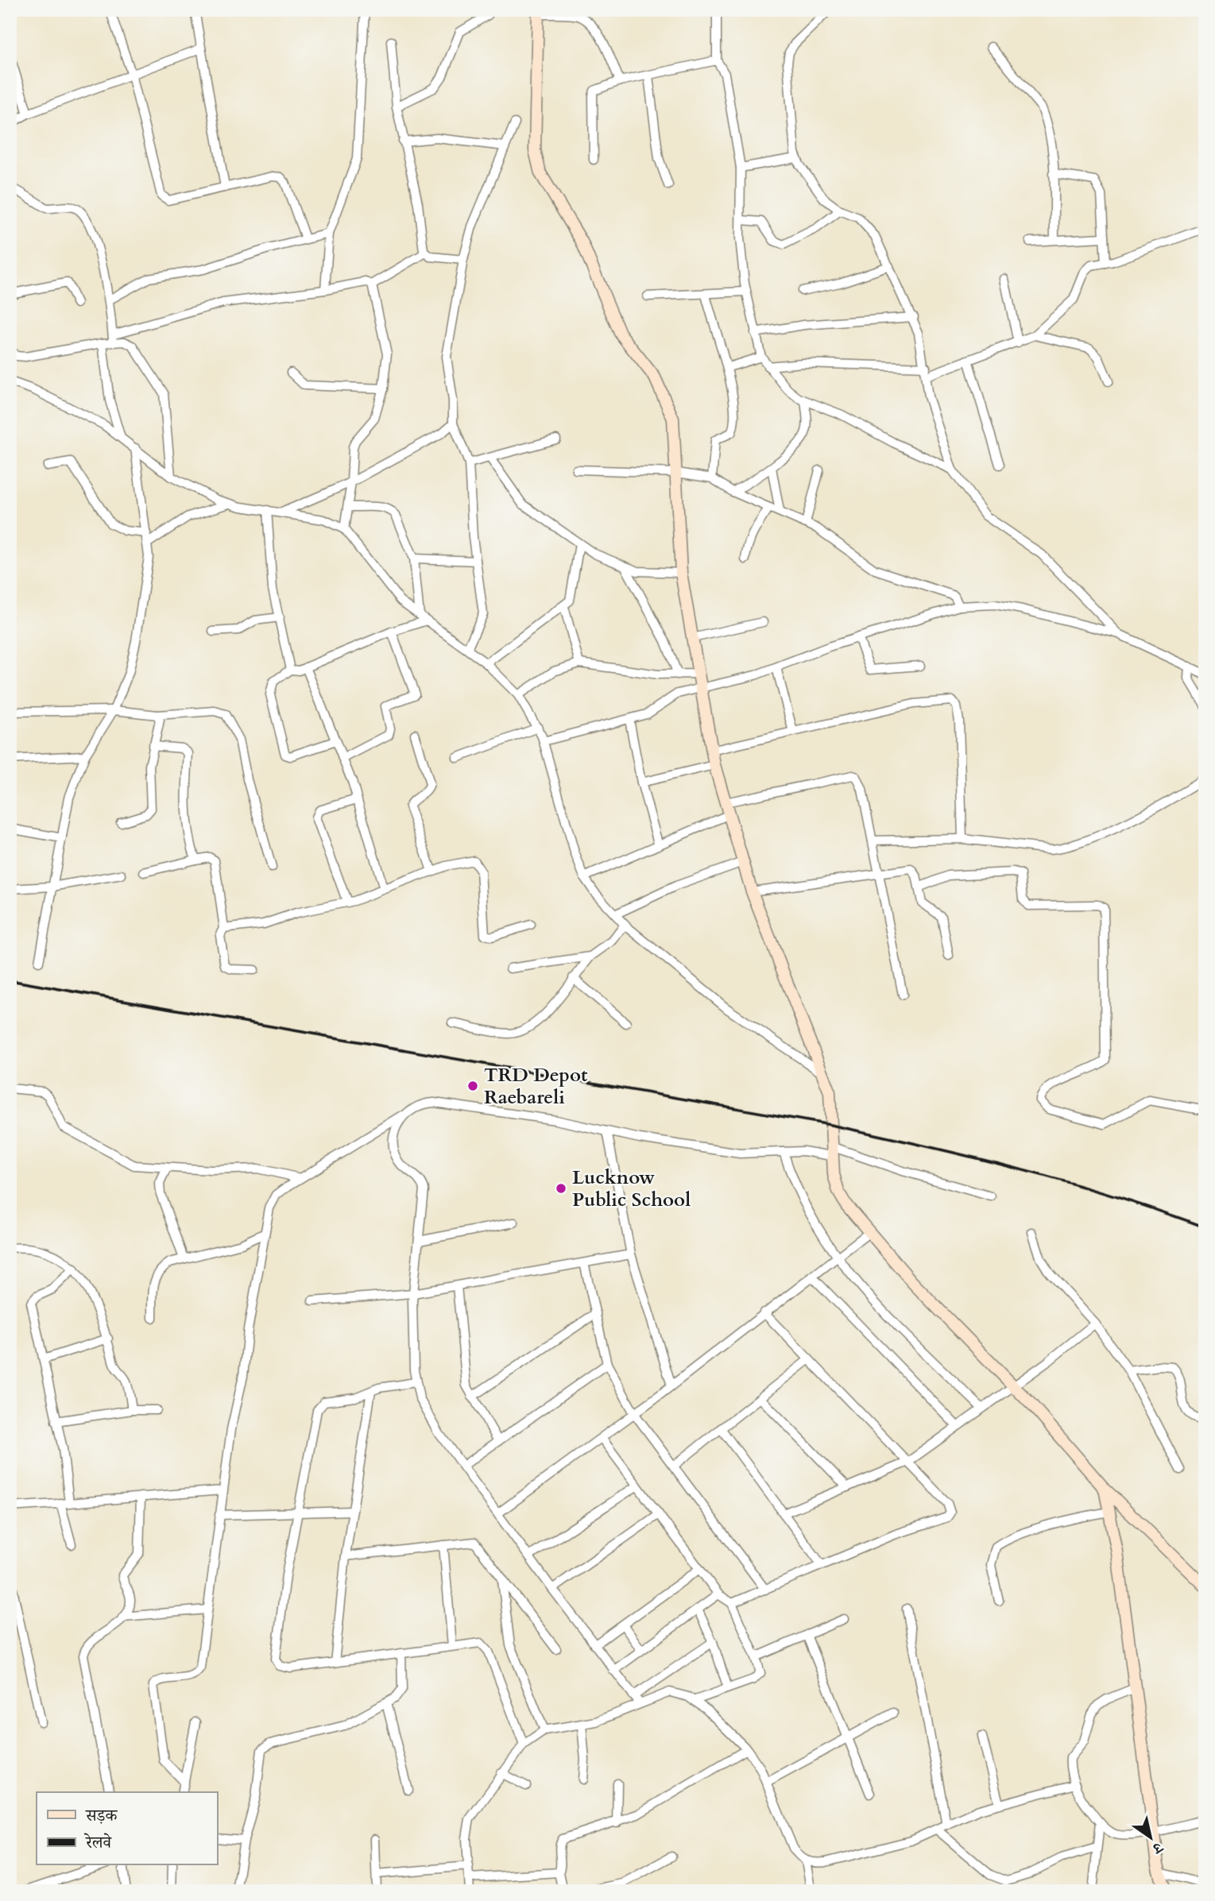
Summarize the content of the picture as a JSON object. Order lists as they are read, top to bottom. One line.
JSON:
{"places":["TRD Depot Raebareli","Lucknow Public School"],"legend":["सड़क","रेलवे"],"north":"bottom right"}
